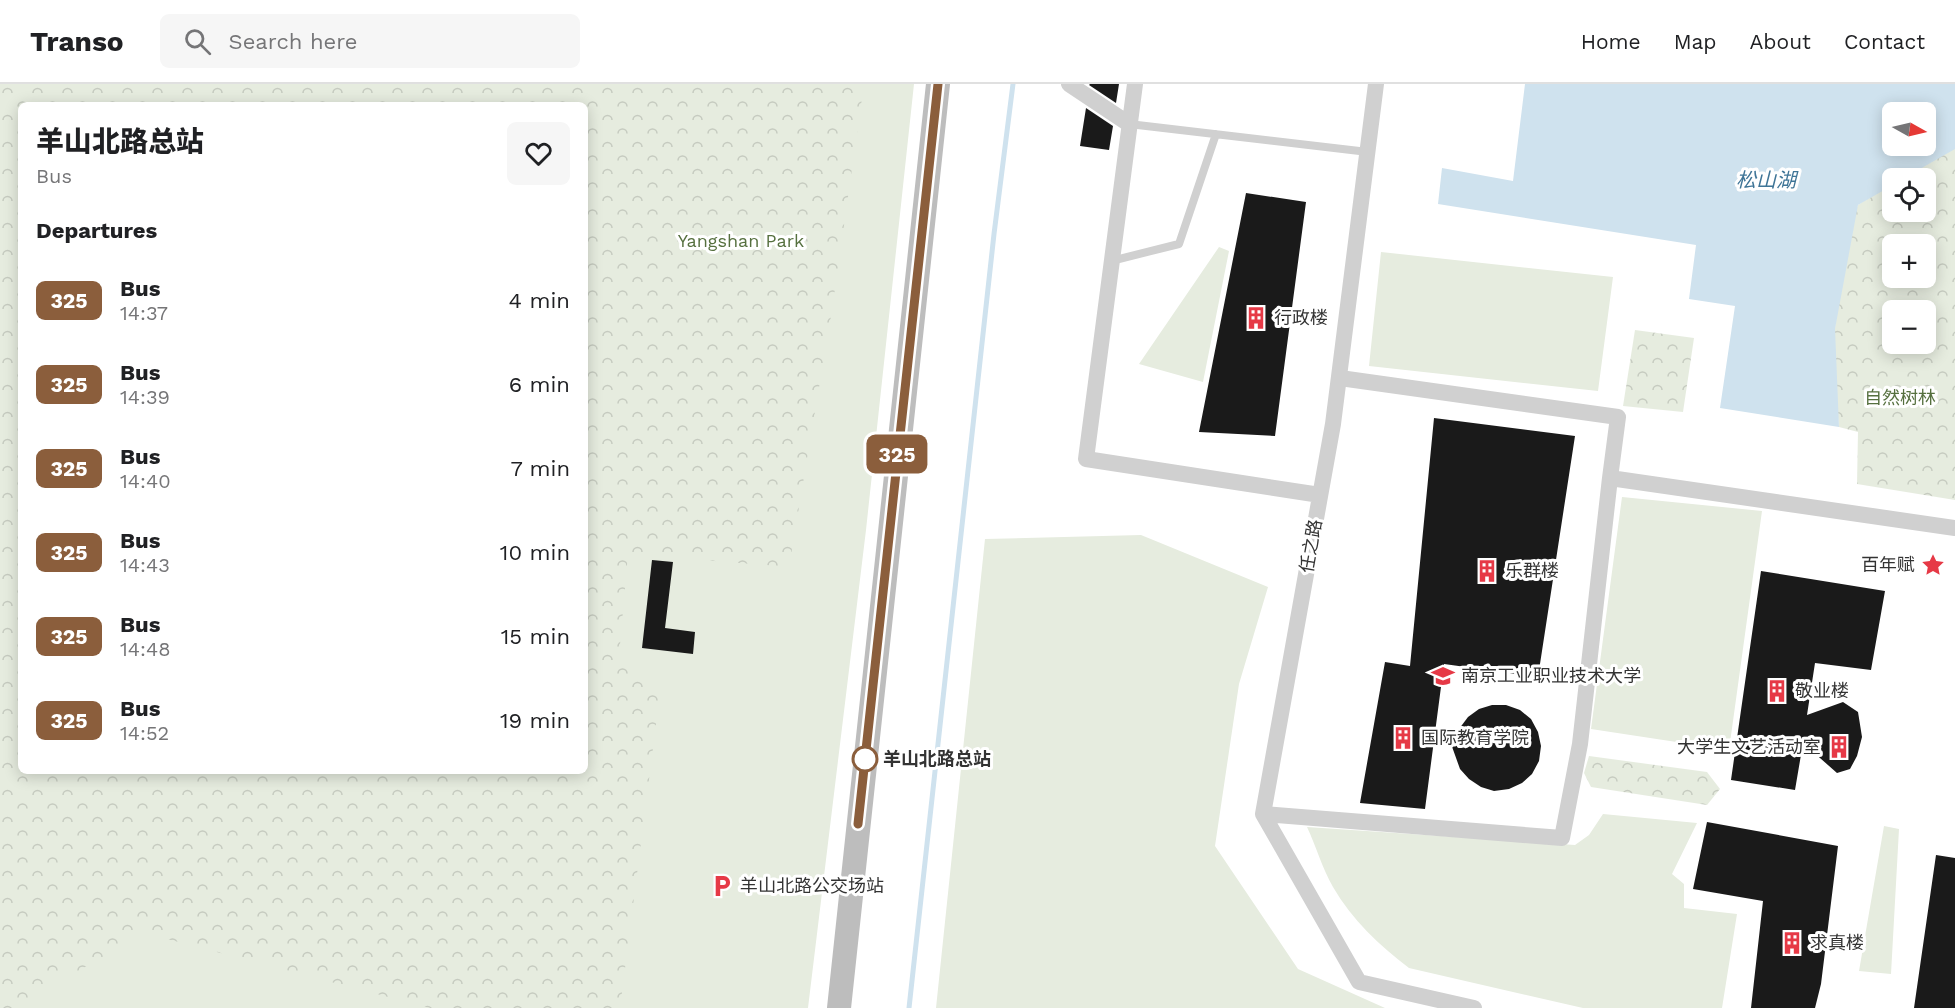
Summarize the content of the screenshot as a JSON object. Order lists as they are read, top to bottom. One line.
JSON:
{"streets":{"street":["任之路"]},"water":["松山湖"],"parks":["Yangshan Park","自然树林"],"places":{"building":["行政楼","乐群楼","敬业楼","国际教育学院","大学生文艺活动室","求真楼"],"place":["百年赋"],"school or university":["南京工业职业技术大学"],"other":["羊山北路总站"],"parking":["羊山北路公交场站"]},"lines":["bus line 325"],"north":"right","page":{"header":"Transo","search":"Search here","nav":["Home","Map","About","Contact"],"on_map":"325","map_buttons":["+","−"],"heading":[["羊山北路总站","Bus"],"Departures"],"list":[{"mark":"325","name":"Bus","note":"14:37","value":"4 min"},{"mark":"325","name":"Bus","note":"14:39","value":"6 min"},{"mark":"325","name":"Bus","note":"14:40","value":"7 min"},{"mark":"325","name":"Bus","note":"14:43","value":"10 min"},{"mark":"325","name":"Bus","note":"14:48","value":"15 min"},{"mark":"325","name":"Bus","note":"14:52","value":"19 min"}]}}
